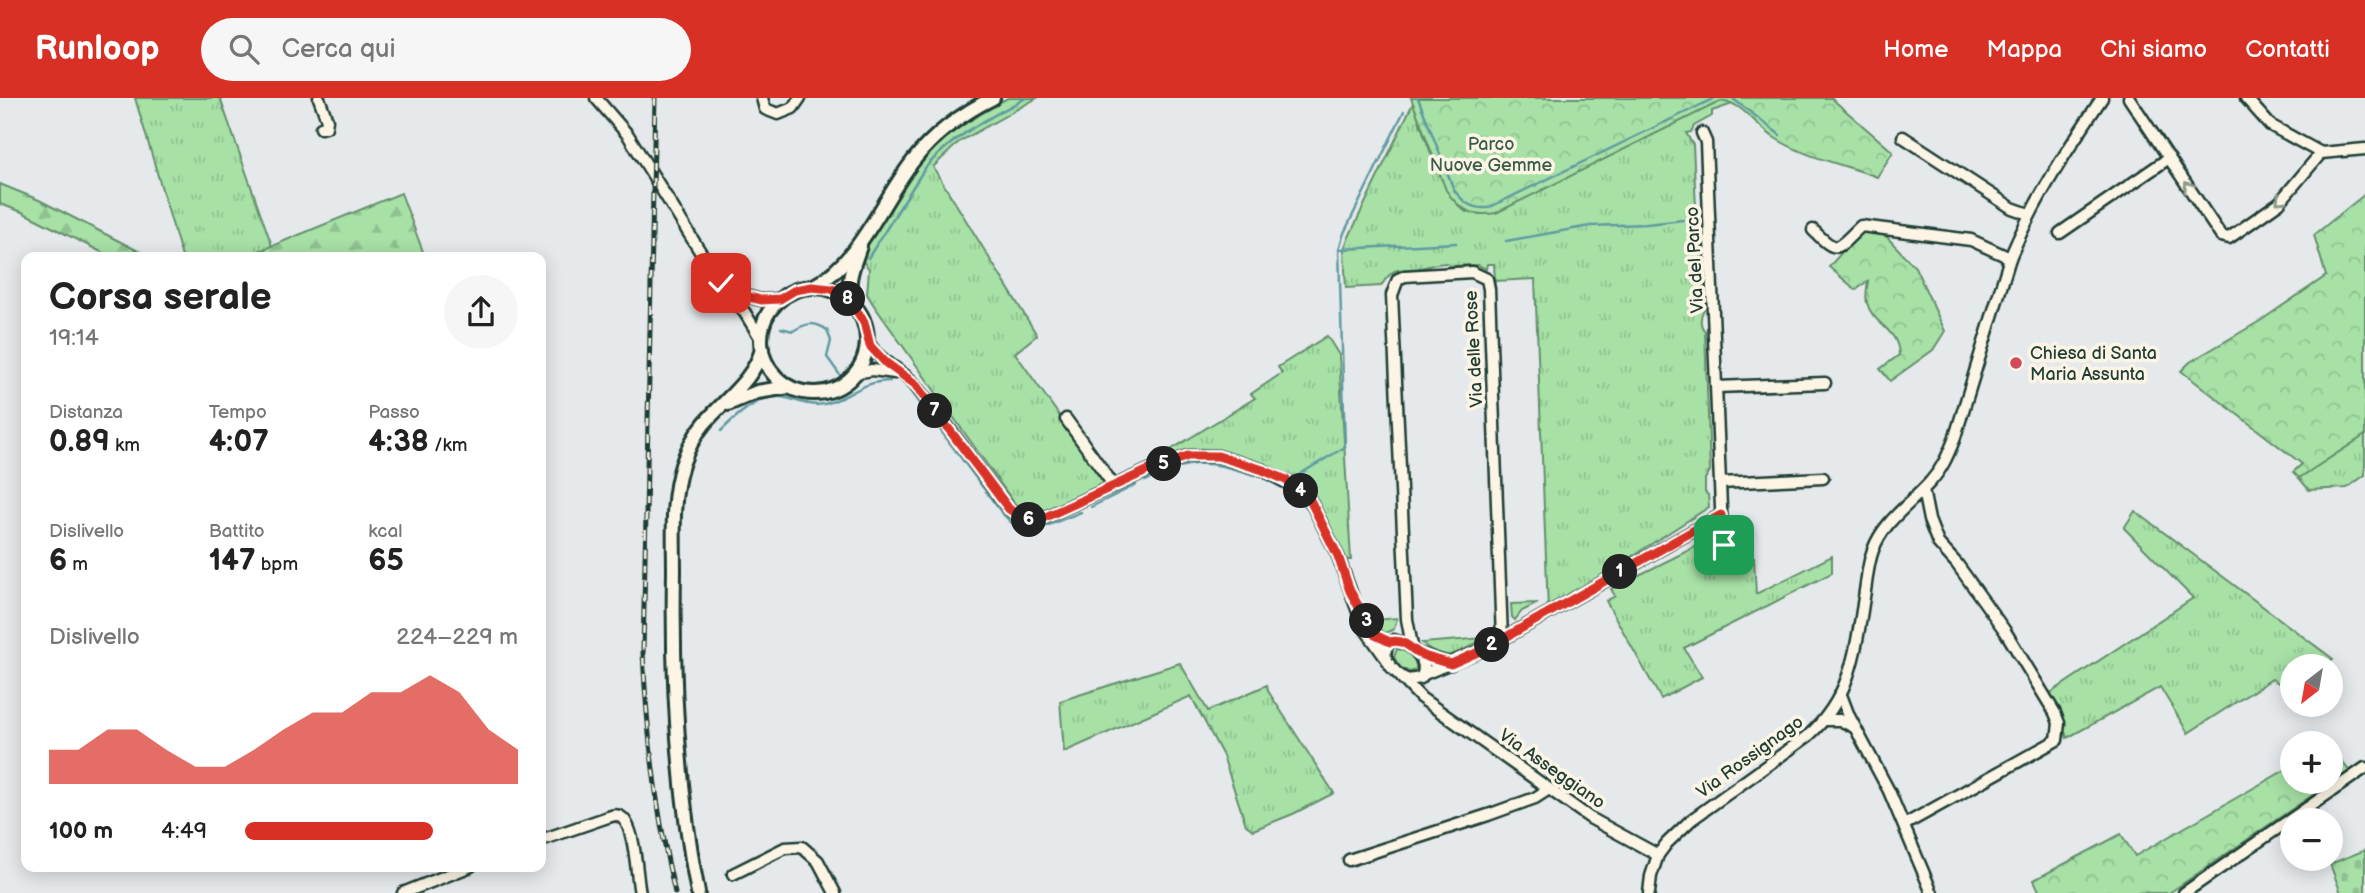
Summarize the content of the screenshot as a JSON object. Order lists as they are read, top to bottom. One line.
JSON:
{"streets":{"main road":["Via Asseggiano"],"street":["Via del Parco","Via delle Rose","Via Rossignago"]},"crossings":[["Via delle Rose","Via Asseggiano"],["Via Rossignago","Via Asseggiano"]],"parks":["Parco Nuove Gemme"],"places":["Chiesa di Santa Maria Assunta"],"north":"bottom left","page":{"header":"Runloop","search":"Cerca qui","nav":["Home","Mappa","Chi siamo","Contatti"],"heading":["Corsa serale","19:14"],"pins":["8","7","5","4","6","1","3","2"],"stats":[["Distanza","0.89 km"],["Tempo","4:07"],["Passo","4:38 /km"],["Dislivello","6 m"],["Battito","147 bpm"],["kcal","65"]],"chart":["Dislivello","224–229 m"],"map_buttons":["+","−"],"list":[{"name":"100 m","note":"4:49"}]}}
